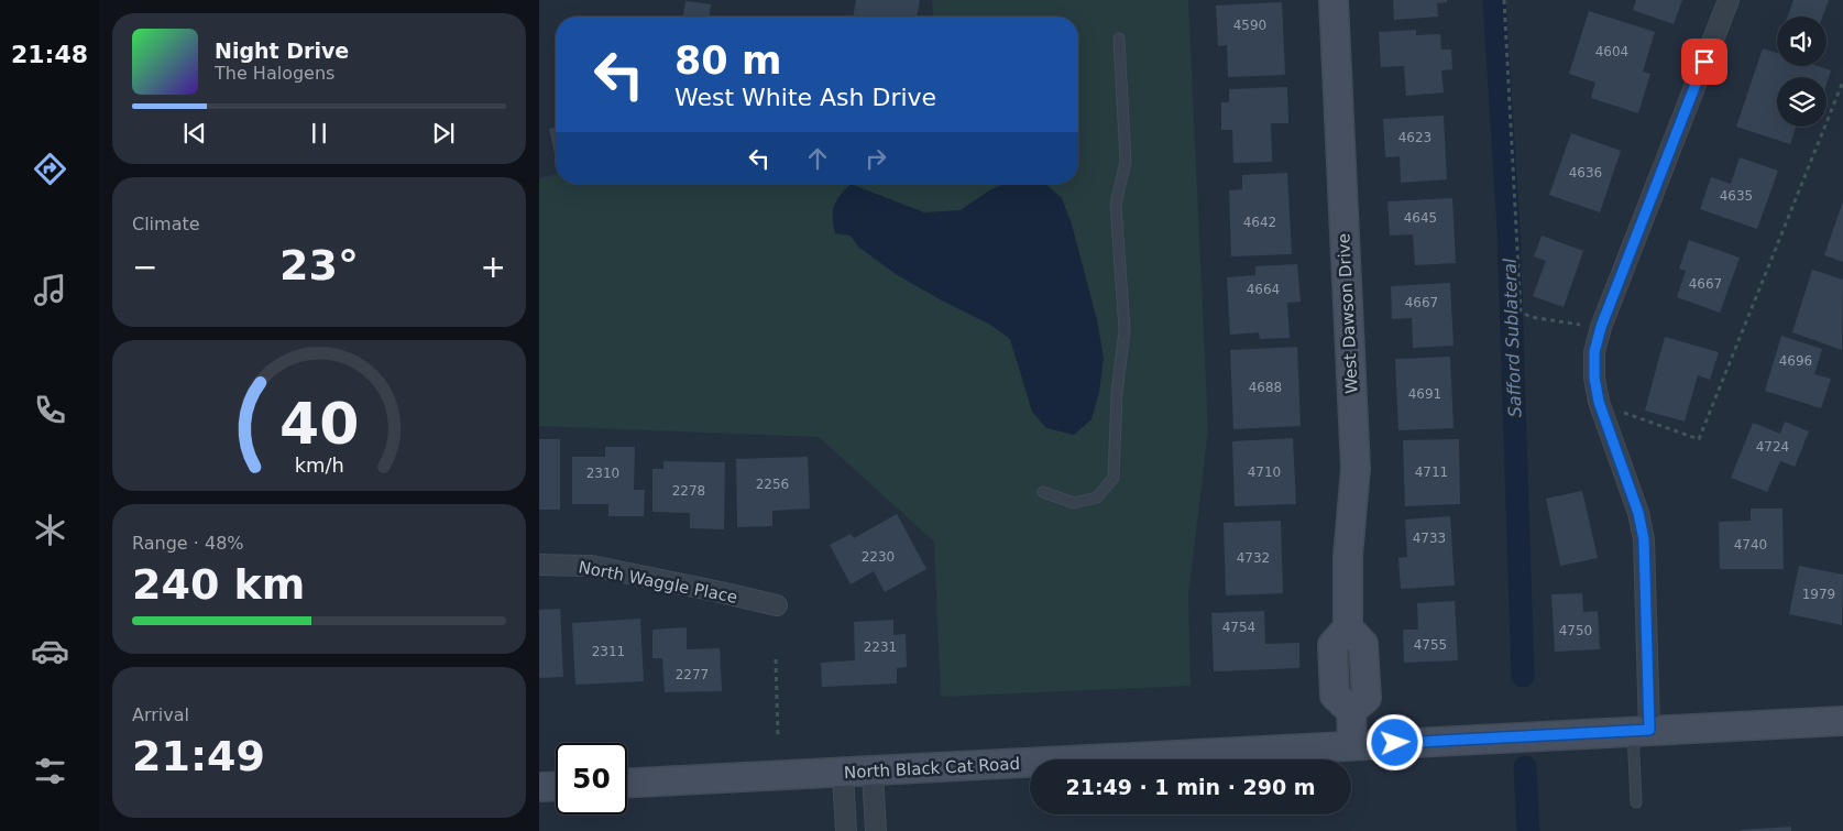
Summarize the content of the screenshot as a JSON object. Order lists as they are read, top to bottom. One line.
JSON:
{"streets":{"main road":["West Dawson Drive","North Black Cat Road"],"street":["North Waggle Place"]},"crossings":[["West Dawson Drive","North Black Cat Road"]],"water":["Safford Sublateral"],"house_numbers":["4590","4604","4623","4636","4635","4645","4642","4667","4664","4667","4696","4688","4691","4724","4710","4711","2310","2256","2278","4733","4740","2230","4732","1979","4754","4750","4755","2231","2311","2277"],"page":{"tabs":"21:48","turn":["80 m","West White Ash Drive"],"song":["Night Drive","The Halogens"],"tile":["Climate",["Range · 48%","240 km"],["Arrival","21:49"]],"heat":["−","23°","+"],"limit":"50","trip":"21:49 · 1 min · 290 m","gauge":["40","km/h"]}}
